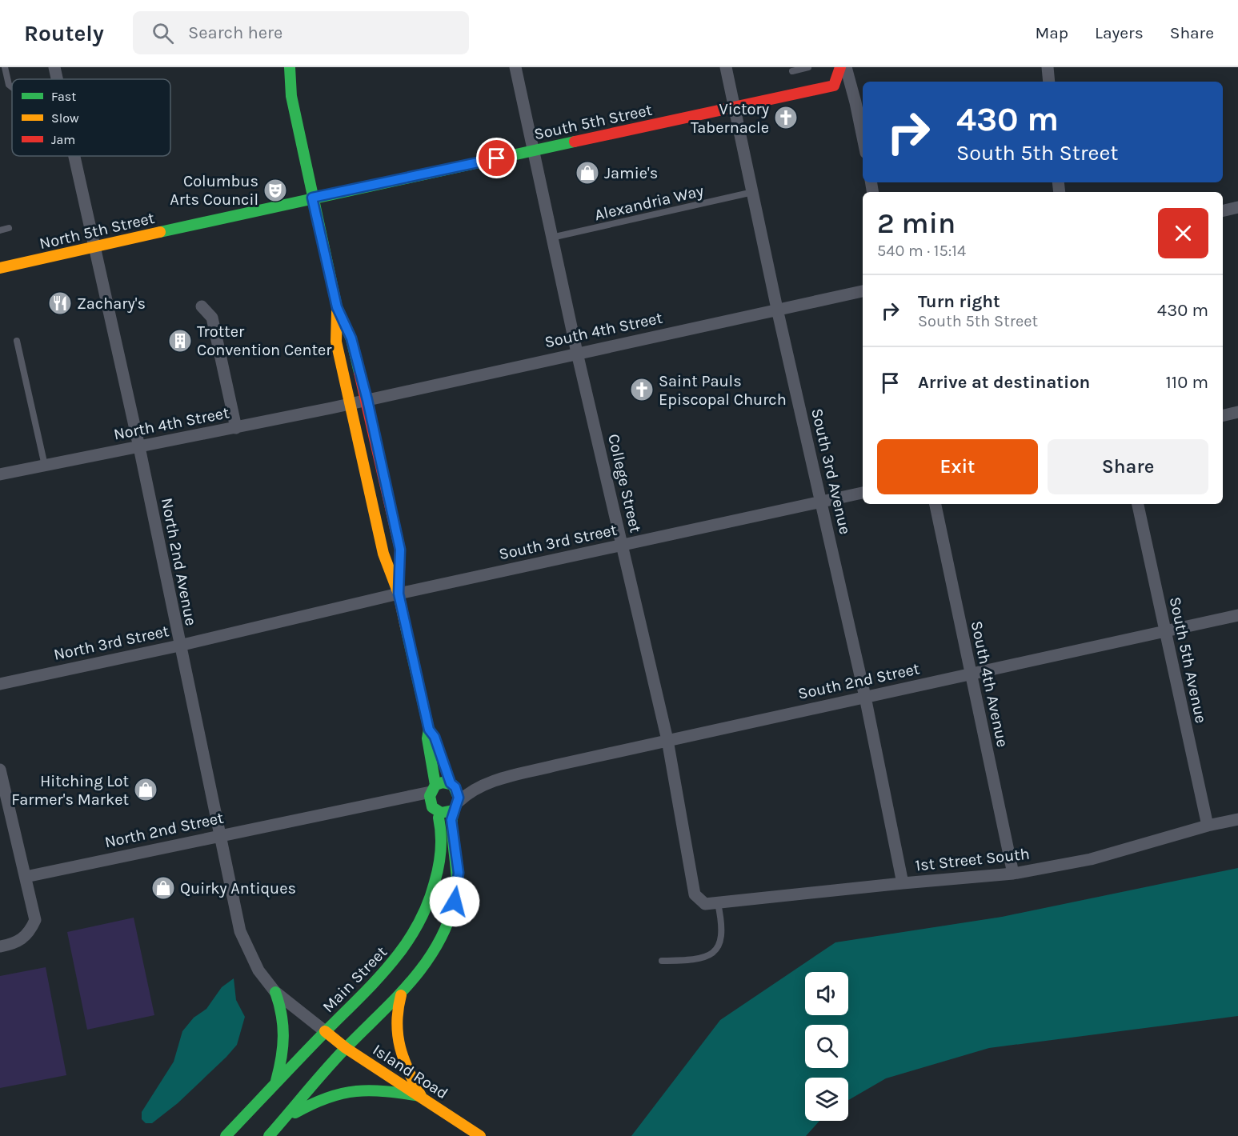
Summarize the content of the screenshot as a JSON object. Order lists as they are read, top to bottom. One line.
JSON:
{"streets":{"main road":["South 5th Street","North 5th Street","Main Street","Island Road"],"street":["South 4th Street","North 4th Street","South 3rd Avenue","College Street","South 3rd Street","North 2nd Avenue","North 3rd Street","South 5th Avenue","South 2nd Street","South 4th Avenue","North 2nd Street","1st Street South"],"lane":["Alexandria Way"]},"crossings":[["South 5th Street","North 5th Street"],["South 5th Street","South 3rd Avenue"],["South 5th Street","College Street"],["South 5th Street","Main Street"],["Alexandria Way","South 3rd Avenue"],["Alexandria Way","College Street"],["North 5th Street","North 2nd Avenue"],["North 5th Street","Main Street"],["South 4th Street","North 4th Street"],["South 4th Street","South 3rd Avenue"],["South 4th Street","College Street"],["South 4th Street","Main Street"],["North 4th Street","North 2nd Avenue"],["North 4th Street","Main Street"],["South 3rd Avenue","South 3rd Street"],["South 3rd Avenue","South 2nd Street"],["South 3rd Avenue","1st Street South"],["College Street","South 3rd Street"],["College Street","South 2nd Street"],["College Street","1st Street South"],["South 3rd Street","North 3rd Street"],["South 3rd Street","Main Street"],["North 2nd Avenue","North 3rd Street"],["North 2nd Avenue","North 2nd Street"],["North 2nd Avenue","Main Street"],["North 2nd Avenue","Island Road"],["North 3rd Street","Main Street"],["South 5th Avenue","South 2nd Street"],["South 5th Avenue","1st Street South"],["South 2nd Street","South 4th Avenue"],["South 2nd Street","Main Street"],["South 4th Avenue","1st Street South"],["North 2nd Street","Main Street"],["Main Street","Island Road"]],"places":{"church":["Victory Tabernacle","Saint Pauls Episcopal Church"],"shop":["Jamie's","Hitching Lot Farmer's Market","Quirky Antiques"],"theatre":["Columbus Arts Council"],"restaurant":["Zachary's"],"building":["Trotter Convention Center"]},"legend":["Fast","Slow","Jam"],"page":{"header":"Routely","search":"Search here","nav":["Map","Layers","Share"],"turn":["430 m","South 5th Street"],"heading":["2 min","540 m · 15:14"],"list":[{"name":"Turn right","note":"South 5th Street","value":"430 m"},{"name":"Arrive at destination","value":"110 m"}],"buttons":["Exit","Share"]}}
